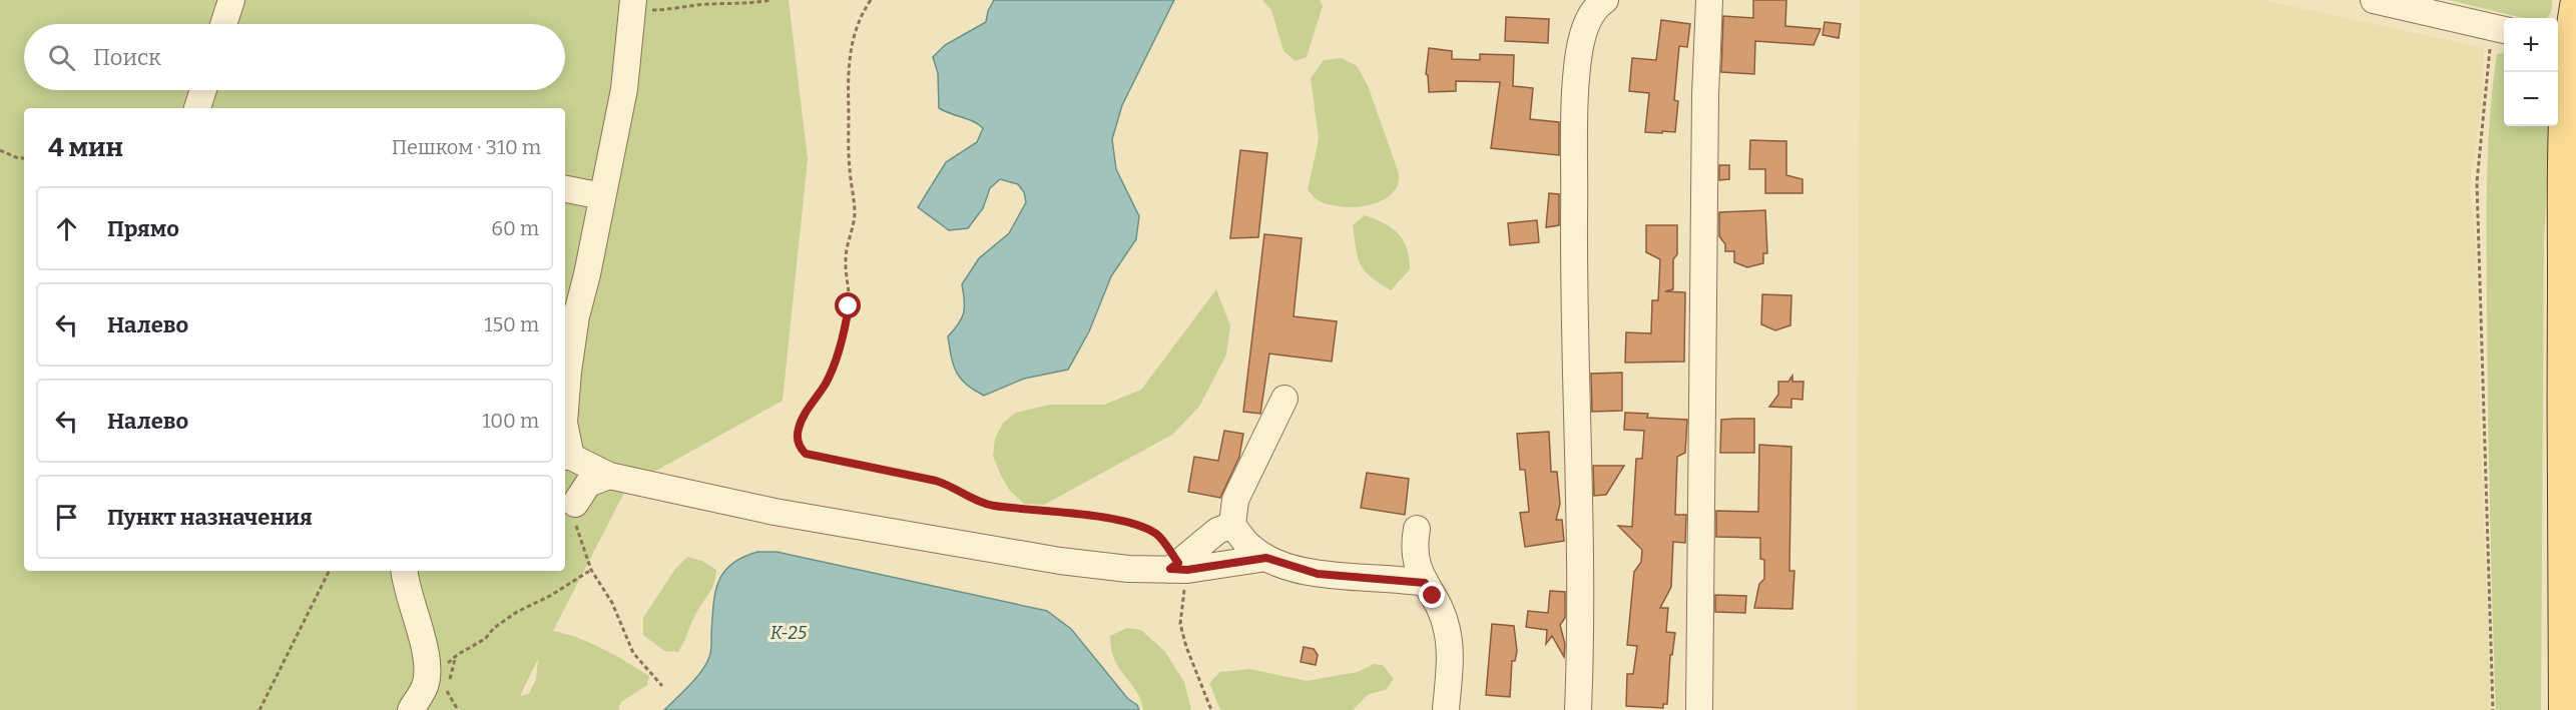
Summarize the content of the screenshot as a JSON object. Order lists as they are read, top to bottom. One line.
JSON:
{"water":["К-25"],"page":{"map_buttons":["+","−"],"search":"Поиск","heading":["4 мин","Пешком · 310 m"],"list":[["Прямо","60 m"],["Налево","150 m"],["Налево","100 m"],"Пункт назначения"]}}
